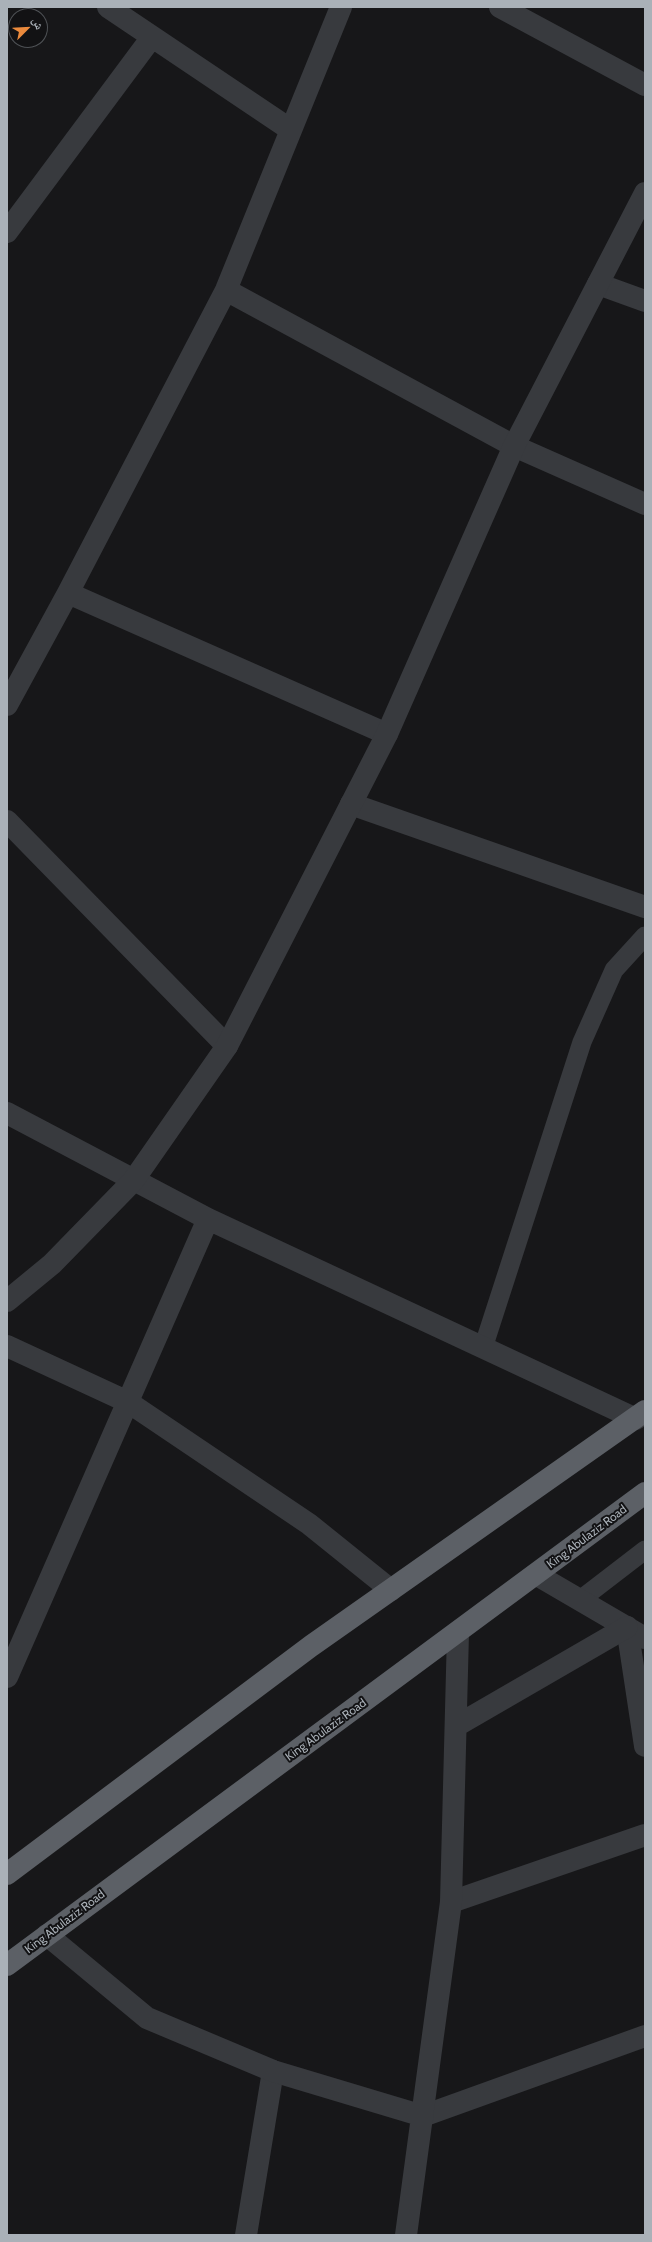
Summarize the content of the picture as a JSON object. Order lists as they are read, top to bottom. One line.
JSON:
{"streets":{"highway":["King Abulaziz Road"]},"north":"top right"}
